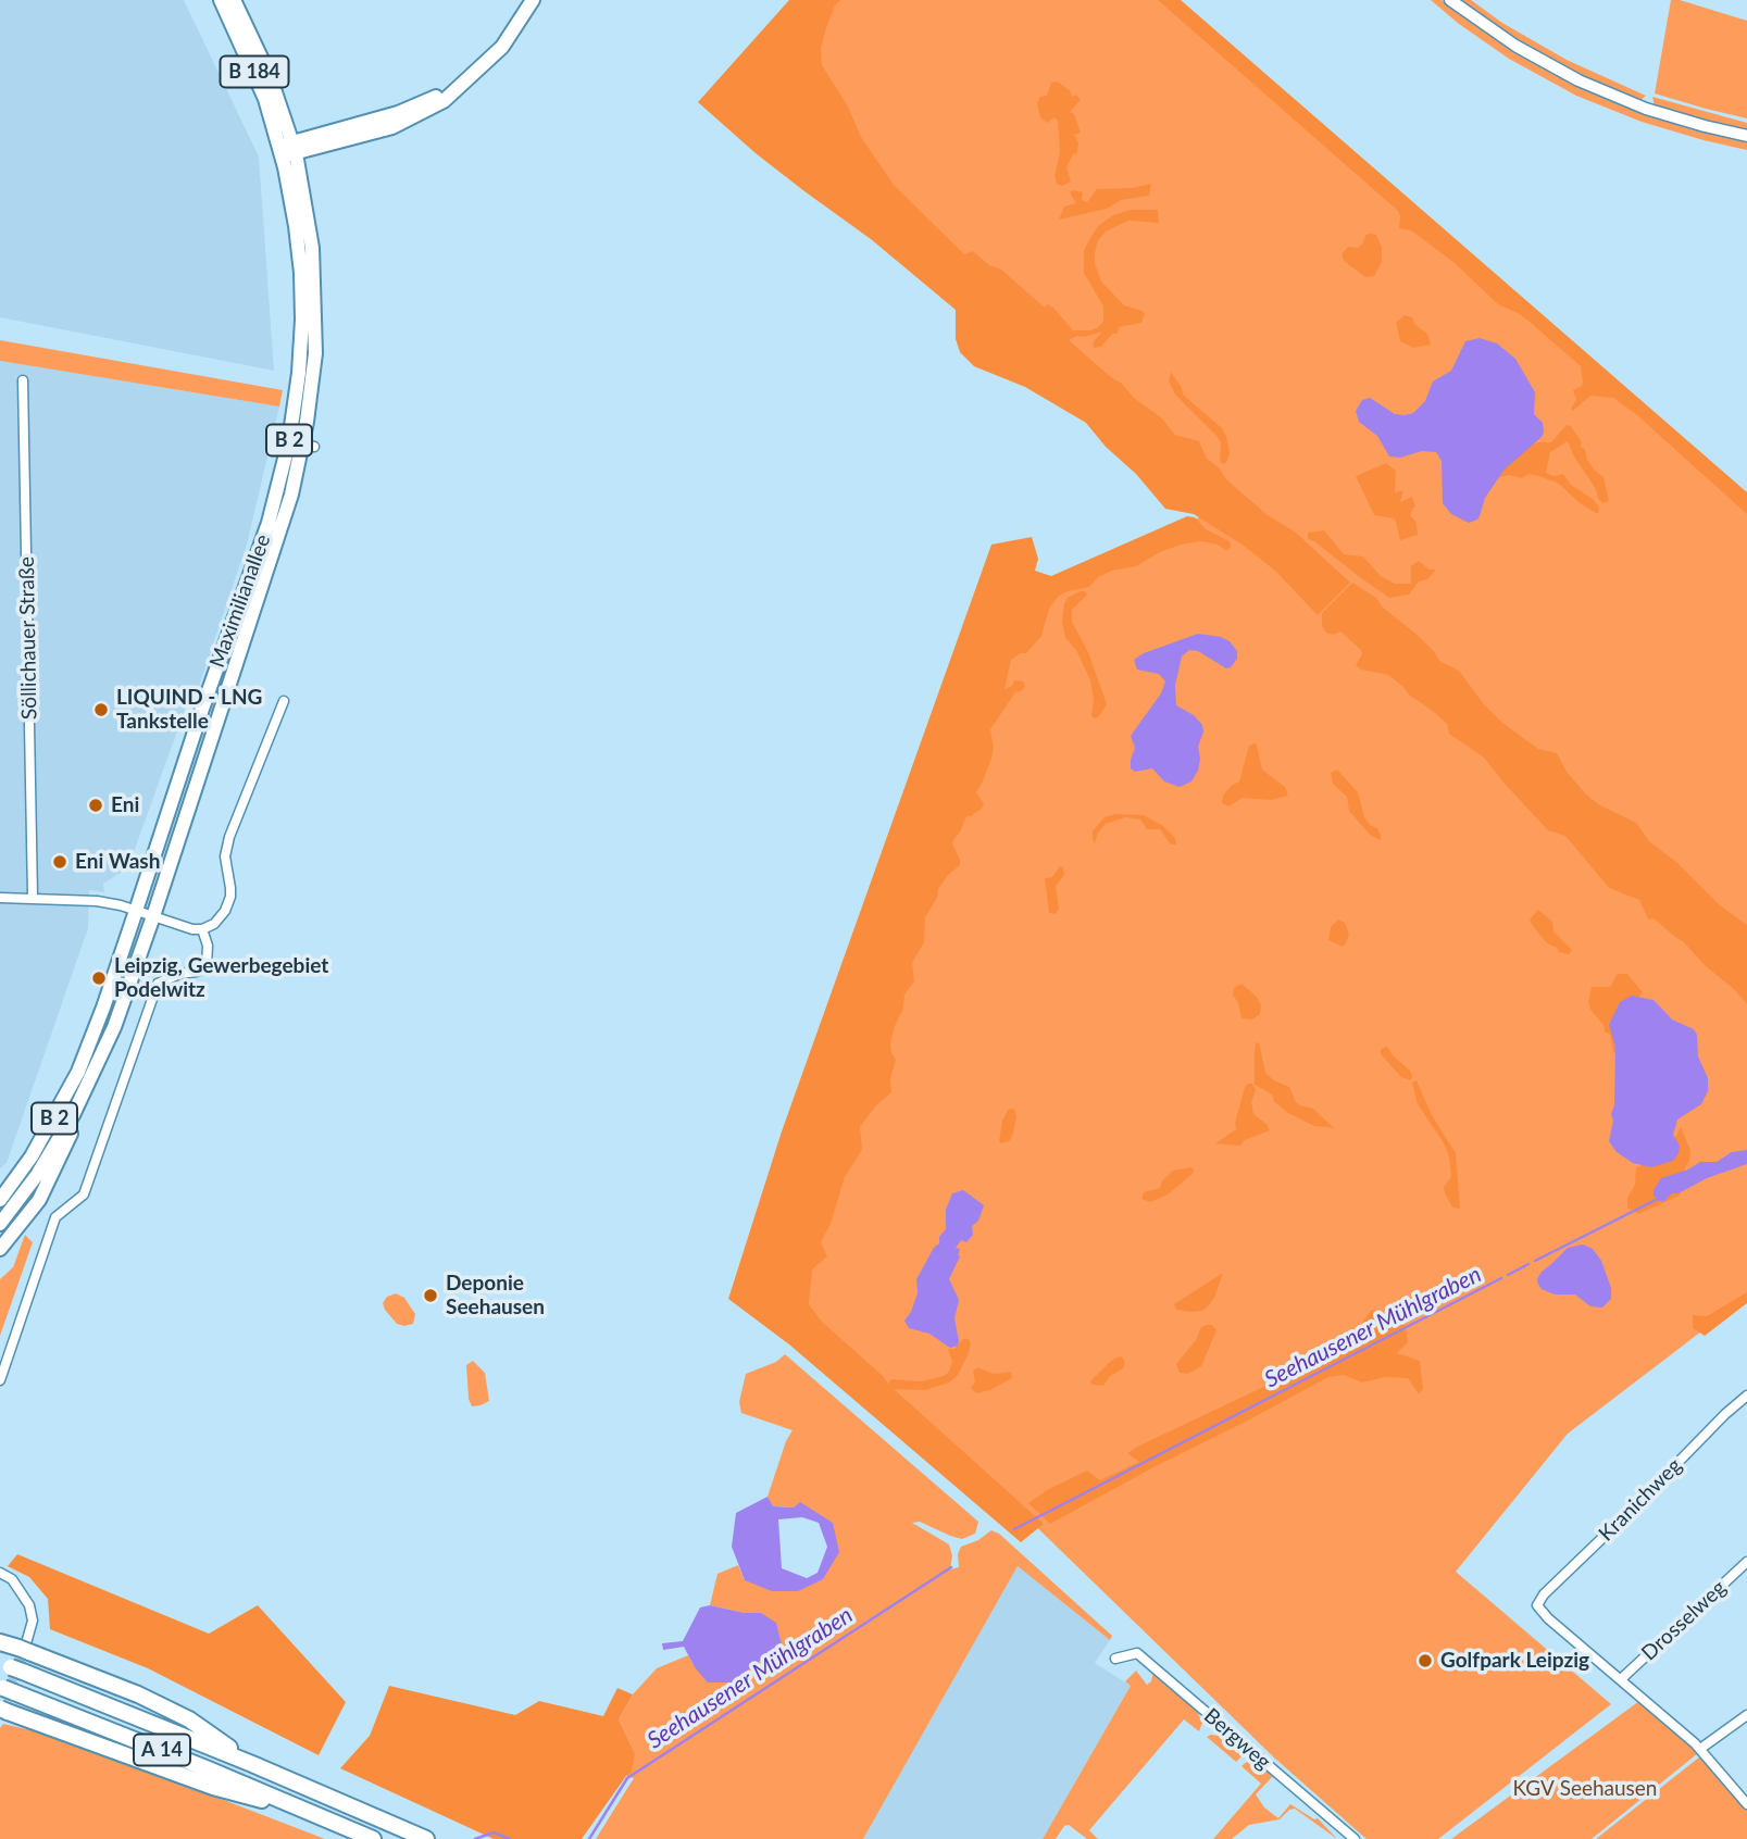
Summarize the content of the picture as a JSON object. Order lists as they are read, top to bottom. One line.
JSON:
{"streets":{"highway":["A 14"],"main road":["B 184","B 2","Maximilianallee"],"street":["Söllichauer Straße","Kranichweg","Drosselweg","Bergweg"]},"crossings":[["B 184","Maximilianallee"],["Kranichweg","Drosselweg"]],"water":["Seehausener Mühlgraben"],"parks":["KGV Seehausen"],"places":["LIQUIND - LNG Tankstelle","Eni","Eni Wash","Leipzig, Gewerbegebiet Podelwitz","Deponie Seehausen","Golfpark Leipzig"]}
